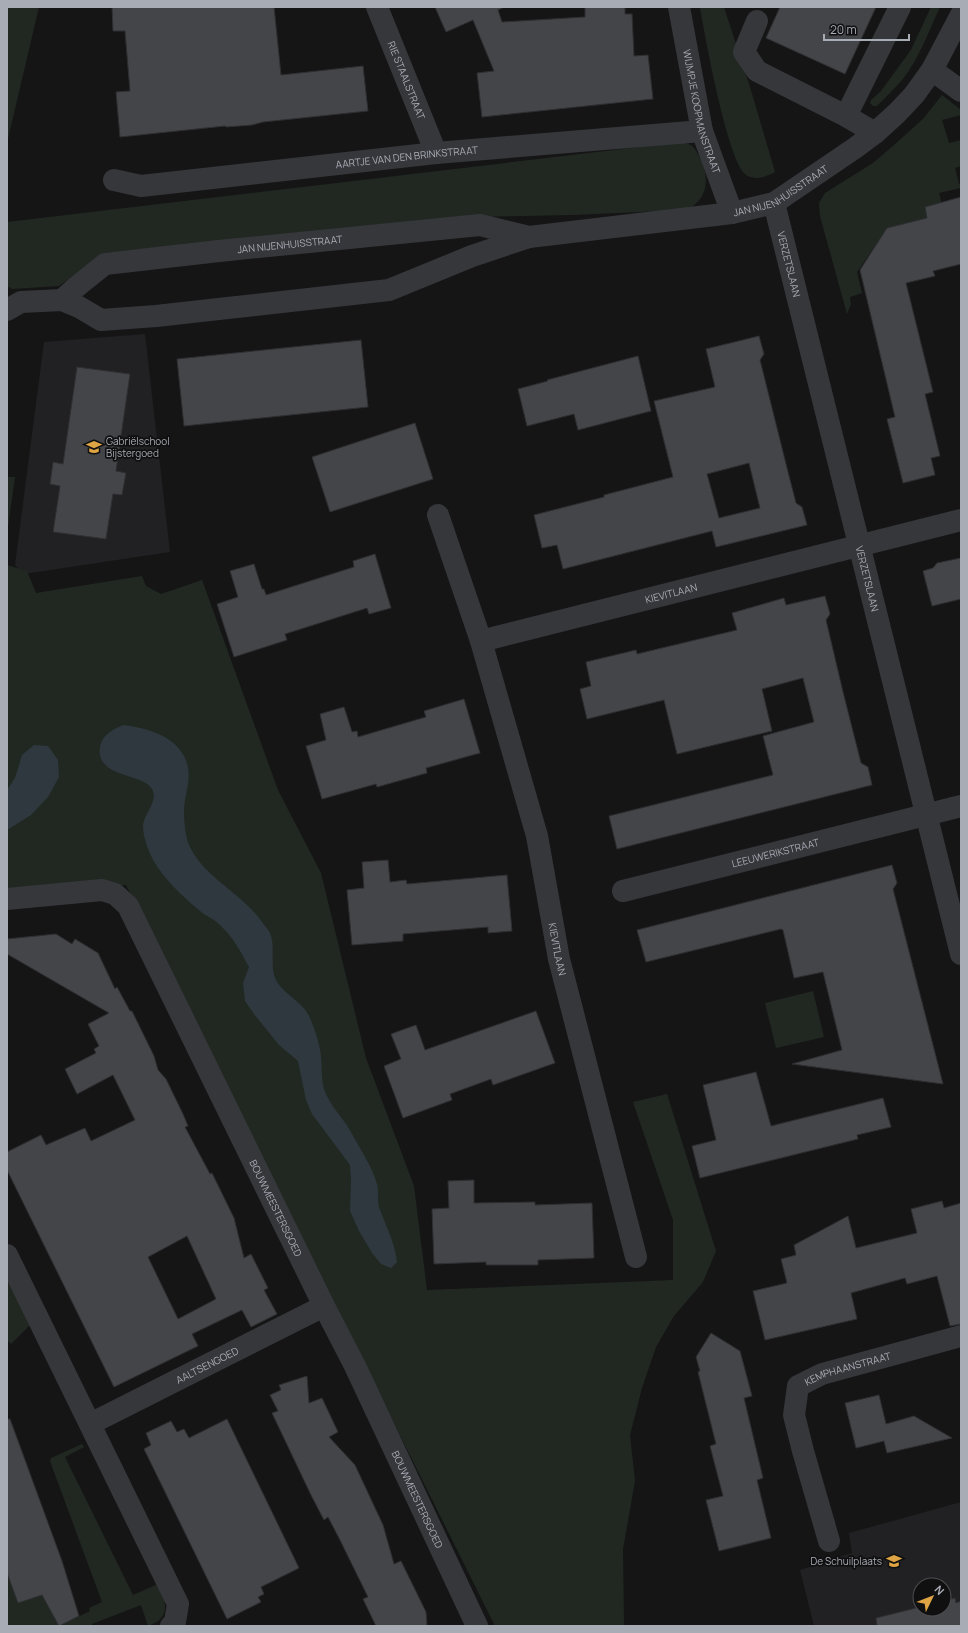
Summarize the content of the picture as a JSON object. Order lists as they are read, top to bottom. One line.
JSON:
{"streets":{"street":["RIE STAALSTRAAT","WIJMPJE KOOPMANSTRAAT","AARTJE VAN DEN BRINKSTRAAT","JAN NIJENHUISSTRAAT","VERZETSLAAN","KIEVITLAAN","LEEUWERIKSTRAAT","BOUWMEESTERSGOED","AALTSENGOED","KEMPHAANSTRAAT"]},"crossings":[["RIE STAALSTRAAT","AARTJE VAN DEN BRINKSTRAAT"],["WIJMPJE KOOPMANSTRAAT","AARTJE VAN DEN BRINKSTRAAT"],["WIJMPJE KOOPMANSTRAAT","JAN NIJENHUISSTRAAT"],["JAN NIJENHUISSTRAAT","VERZETSLAAN"],["VERZETSLAAN","KIEVITLAAN"],["VERZETSLAAN","LEEUWERIKSTRAAT"],["BOUWMEESTERSGOED","AALTSENGOED"]],"places":{"school or university":["Gabriëlschool Bijstergoed","De Schuilplaats"]},"scale_bar":"20 m","north":"top right"}
